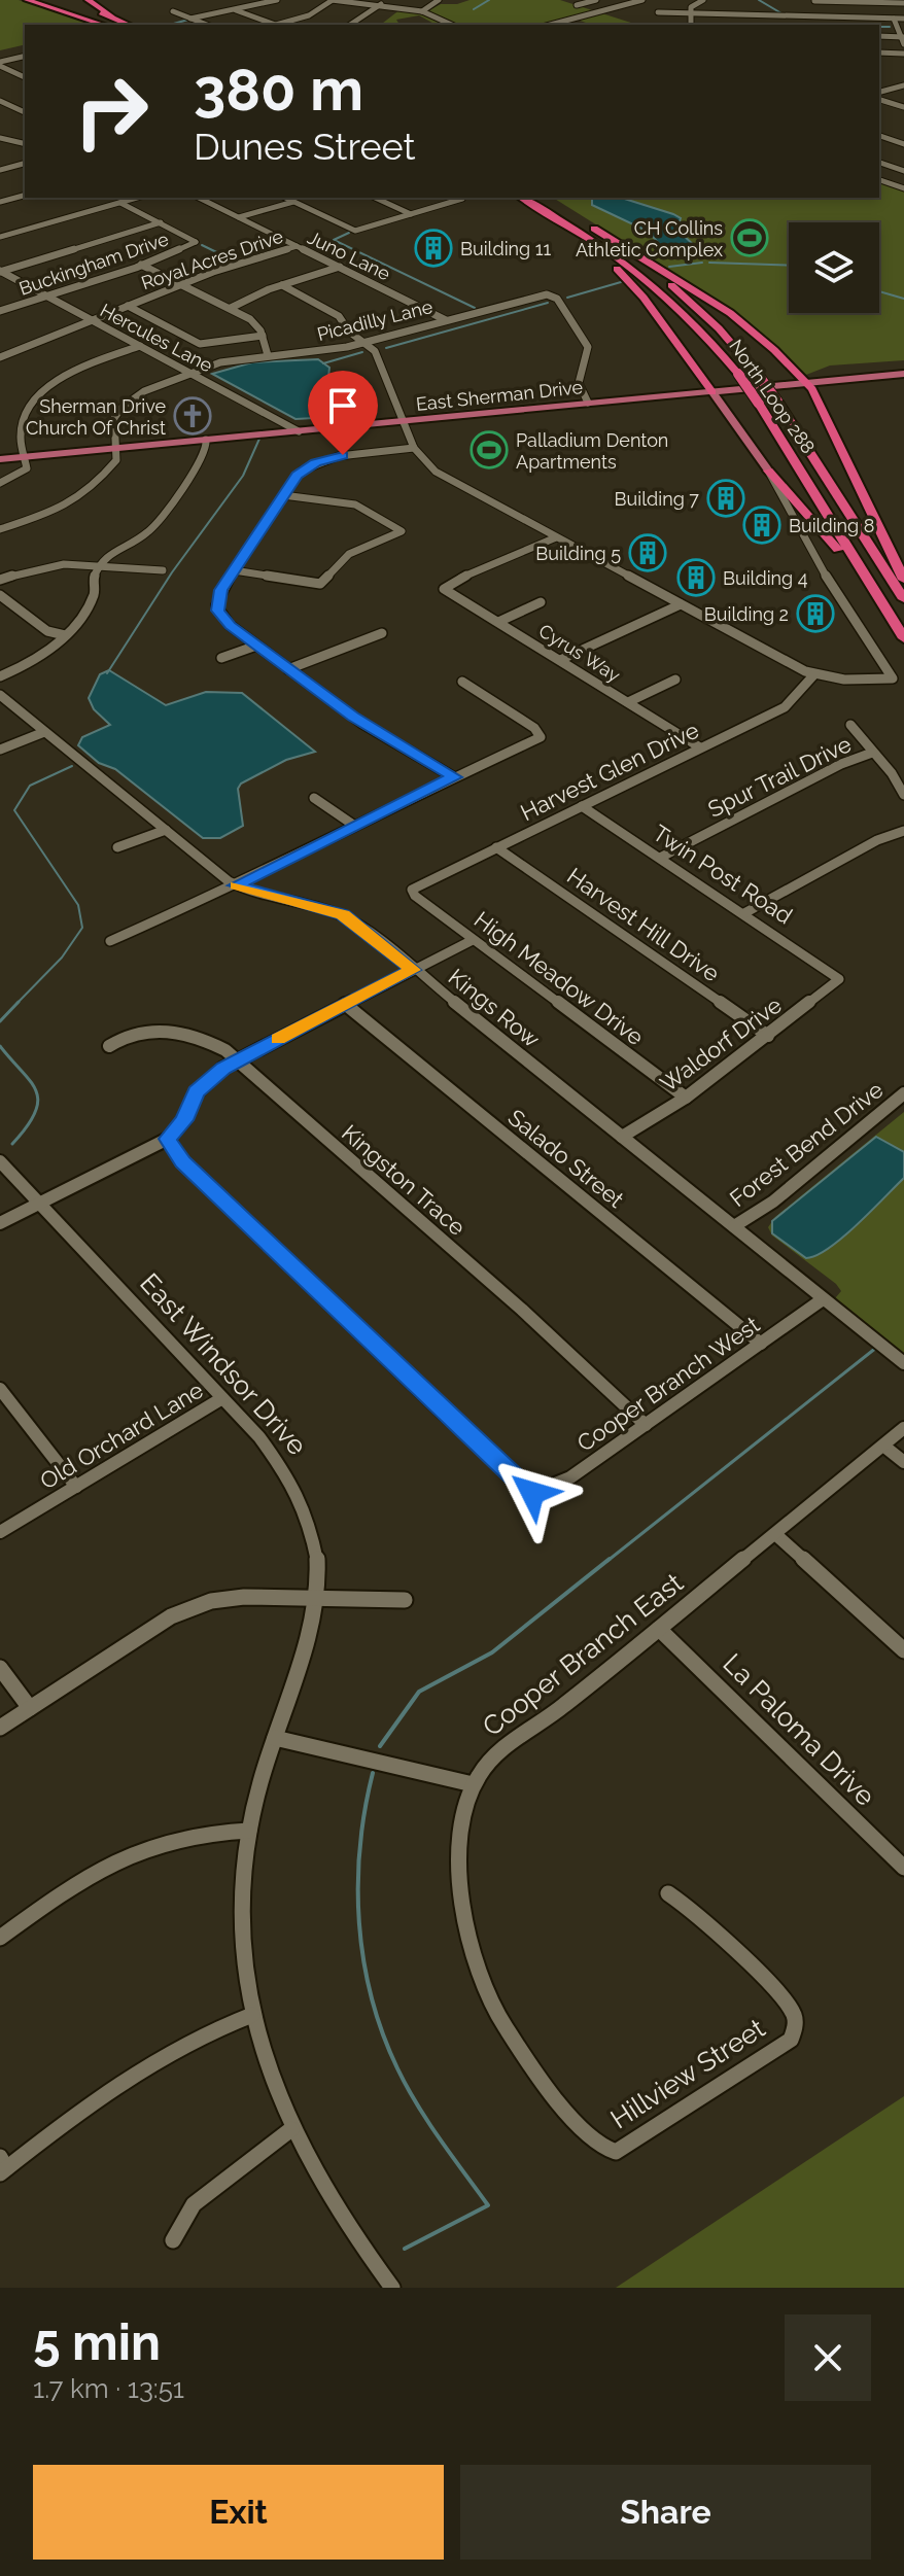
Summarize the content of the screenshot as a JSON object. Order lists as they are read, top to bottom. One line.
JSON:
{"streets":{"highway":["North Loop 288"],"main road":["East Sherman Drive"],"street":["Juno Lane","Royal Acres Drive","Buckingham Drive","Picadilly Lane","Hercules Lane","Cyrus Way","Harvest Glen Drive","Spur Trail Drive","Twin Post Road","Harvest Hill Drive","High Meadow Drive","Kings Row","Waldorf Drive","Forest Bend Drive","Salado Street","Kingston Trace","East Windsor Drive","Cooper Branch West","Old Orchard Lane","Cooper Branch East","La Paloma Drive","Hillview Street"]},"crossings":[["Juno Lane","Royal Acres Drive"],["Juno Lane","Picadilly Lane"],["Royal Acres Drive","Hercules Lane"],["Buckingham Drive","Hercules Lane"],["Picadilly Lane","Hercules Lane"],["Picadilly Lane","East Sherman Drive"],["Hercules Lane","East Sherman Drive"],["Cyrus Way","Harvest Glen Drive"],["Harvest Glen Drive","Twin Post Road"],["Harvest Glen Drive","Harvest Hill Drive"],["Harvest Glen Drive","High Meadow Drive"],["Spur Trail Drive","Twin Post Road"],["Twin Post Road","Waldorf Drive"],["Harvest Hill Drive","Waldorf Drive"],["High Meadow Drive","Waldorf Drive"],["Kings Row","Waldorf Drive"],["Kings Row","Forest Bend Drive"],["Kings Row","Cooper Branch West"],["Salado Street","Cooper Branch West"],["Kingston Trace","Cooper Branch West"],["East Windsor Drive","Old Orchard Lane"],["Cooper Branch East","La Paloma Drive"],["Cooper Branch East","Hillview Street"]],"places":{"sports":["CH Collins Athletic Complex","Palladium Denton Apartments"],"building":["Building 11","Building 7","Building 8","Building 5","Building 4","Building 2"],"church":["Sherman Drive Church Of Christ"]},"page":{"turn":["380 m","Dunes Street"],"heading":["5 min","1.7 km · 13:51"],"buttons":["Exit","Share"]}}
